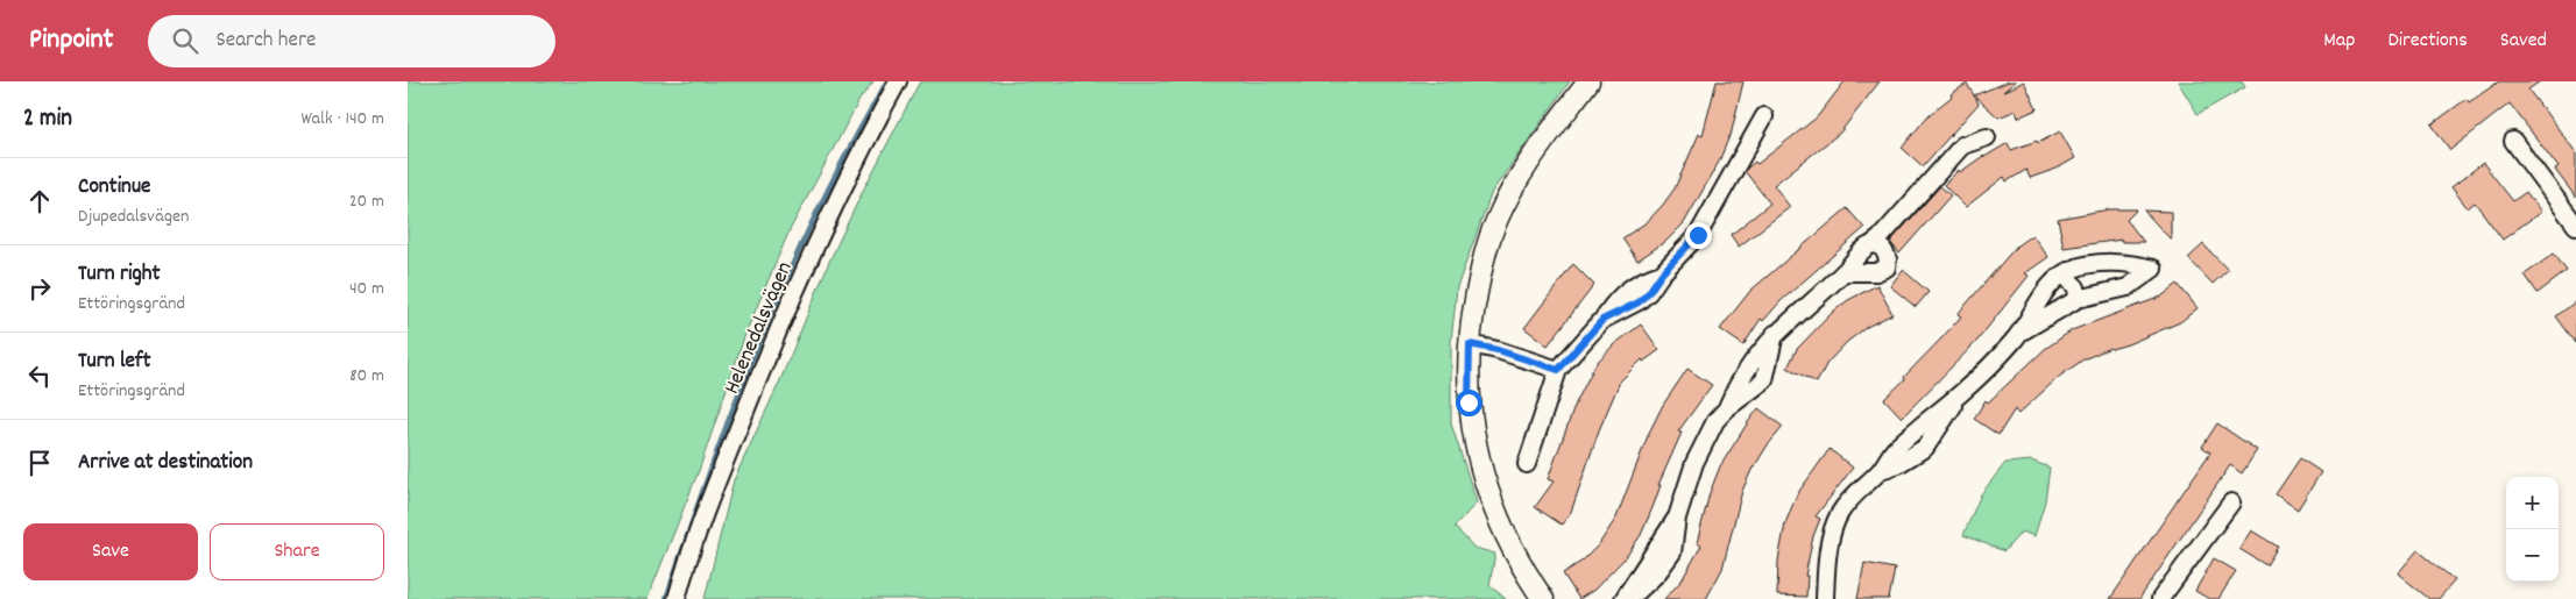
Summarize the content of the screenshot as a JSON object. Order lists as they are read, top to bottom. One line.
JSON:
{"streets":{"street":["Helenedalsvägen"]},"page":{"header":"Pinpoint","search":"Search here","nav":["Map","Directions","Saved"],"heading":["2 min","Walk · 140 m"],"list":[["Continue","Djupedalsvägen","20 m"],["Turn right","Ettöringsgränd","40 m"],["Turn left","Ettöringsgränd","80 m"],"Arrive at destination"],"map_buttons":["+","−"],"buttons":["Save","Share"]}}
